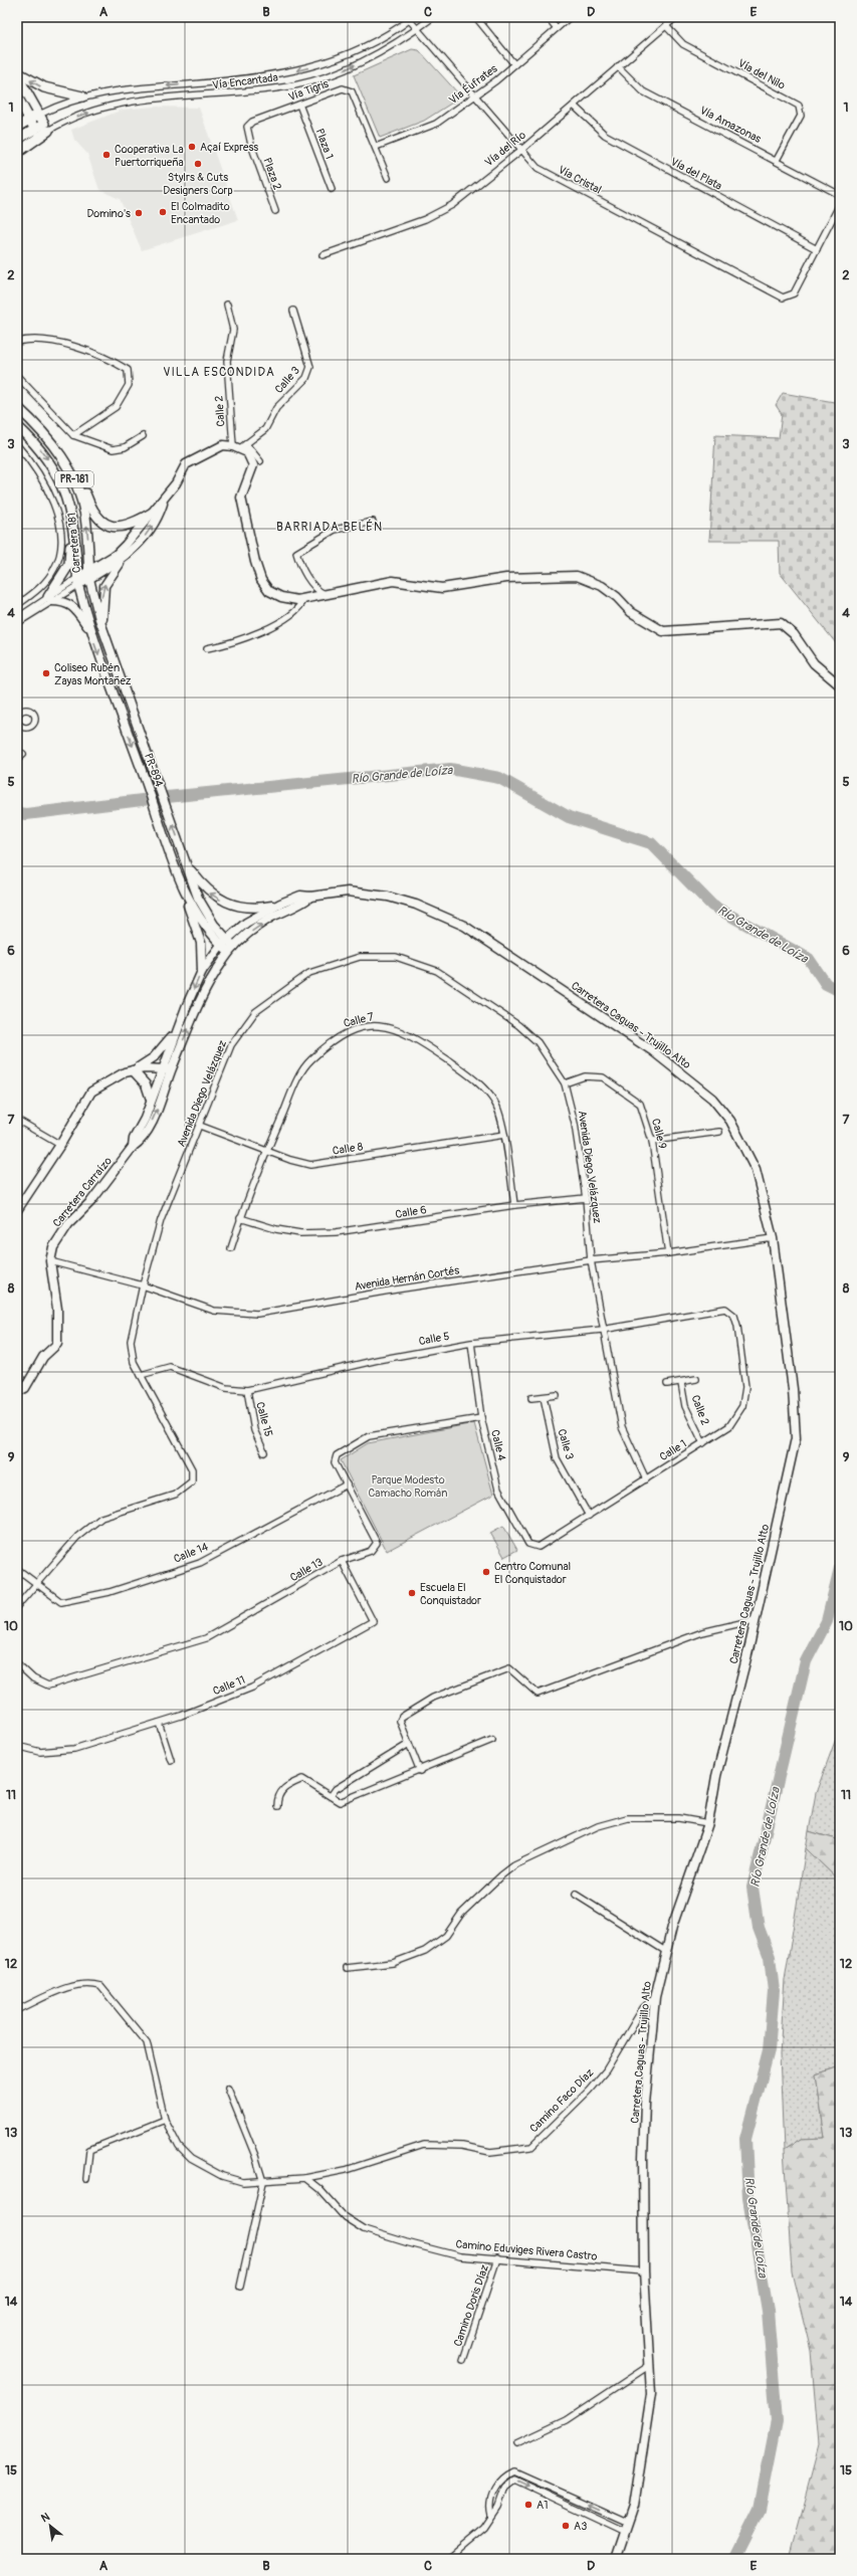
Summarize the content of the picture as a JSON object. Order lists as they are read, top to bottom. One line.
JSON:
{"streets":{"main road":["PR-181","Carretera 181"],"street":["Vía del Nilo","Vía Encantada","Vía Éufrates","Vía Tigris","Vía Amazonas","Plaza 1","Vía del Río","Plaza 2","Vía del Plata","Vía Cristal","Calle 3","Calle 2","PR-894","Calle 7","Carretera Caguas - Trujillo Alto","Avenida Diego Velázquez","Calle 9","Calle 8","Carretera Carraízo","Calle 6","Avenida Hernán Cortés","Calle 5","Calle 15","Calle 4","Calle 1","Calle 14","Calle 13","Calle 11","Camino Faco Díaz","Camino Eduviges Rivera Castro","Camino Doris Díaz"]},"crossings":[["Vía del Nilo","Vía Amazonas"],["Vía del Nilo","Vía del Río"],["Vía Encantada","Vía Cristal"],["Vía Éufrates","Vía Tigris"],["Vía Éufrates","Vía Cristal"],["Vía Tigris","Plaza 1"],["Vía Tigris","Plaza 2"],["Vía Amazonas","Vía del Río"],["Vía del Río","Vía del Plata"],["Vía del Río","Vía Cristal"],["Vía del Plata","Vía Cristal"],["Calle 3","Calle 2"],["Calle 3","Calle 1"],["Calle 2","Calle 1"],["Carretera 181","PR-894"],["PR-894","Carretera Caguas - Trujillo Alto"],["Calle 7","Calle 8"],["Calle 7","Calle 6"],["Carretera Caguas - Trujillo Alto","Carretera Carraízo"],["Carretera Caguas - Trujillo Alto","Avenida Hernán Cortés"],["Carretera Caguas - Trujillo Alto","Camino Faco Díaz"],["Carretera Caguas - Trujillo Alto","Camino Eduviges Rivera Castro"],["Avenida Diego Velázquez","Calle 9"],["Avenida Diego Velázquez","Calle 8"],["Avenida Diego Velázquez","Calle 6"],["Avenida Diego Velázquez","Avenida Hernán Cortés"],["Avenida Diego Velázquez","Calle 5"],["Avenida Diego Velázquez","Calle 1"],["Avenida Diego Velázquez","Calle 14"],["Calle 9","Avenida Hernán Cortés"],["Carretera Carraízo","Avenida Hernán Cortés"],["Calle 5","Calle 15"],["Calle 5","Calle 4"],["Calle 5","Calle 1"],["Calle 4","Calle 1"],["Calle 4","Calle 13"],["Calle 14","Calle 13"],["Calle 13","Calle 11"],["Camino Faco Díaz","Camino Eduviges Rivera Castro"],["Camino Eduviges Rivera Castro","Camino Doris Díaz"]],"districts":["VILLA ESCONDIDA","BARRIADA BELÉN"],"water":["Río Grande de Loíza"],"parks":["Parque Modesto Camacho Román"],"places":["Açaí Express","Cooperativa La Puertorriqueña","Stylrs & Cuts Designers Corp","El Colmadito Encantado","Domino's","Coliseo Rubén Zayas Montañez","Centro Comunal El Conquistador","Escuela El Conquistador","A1","A3"],"north":"top left","grid":{"columns":["A","B","C","D","E"],"rows":["1","2","3","4","5","6","7","8","9","10","11","12","13","14","15"]}}
